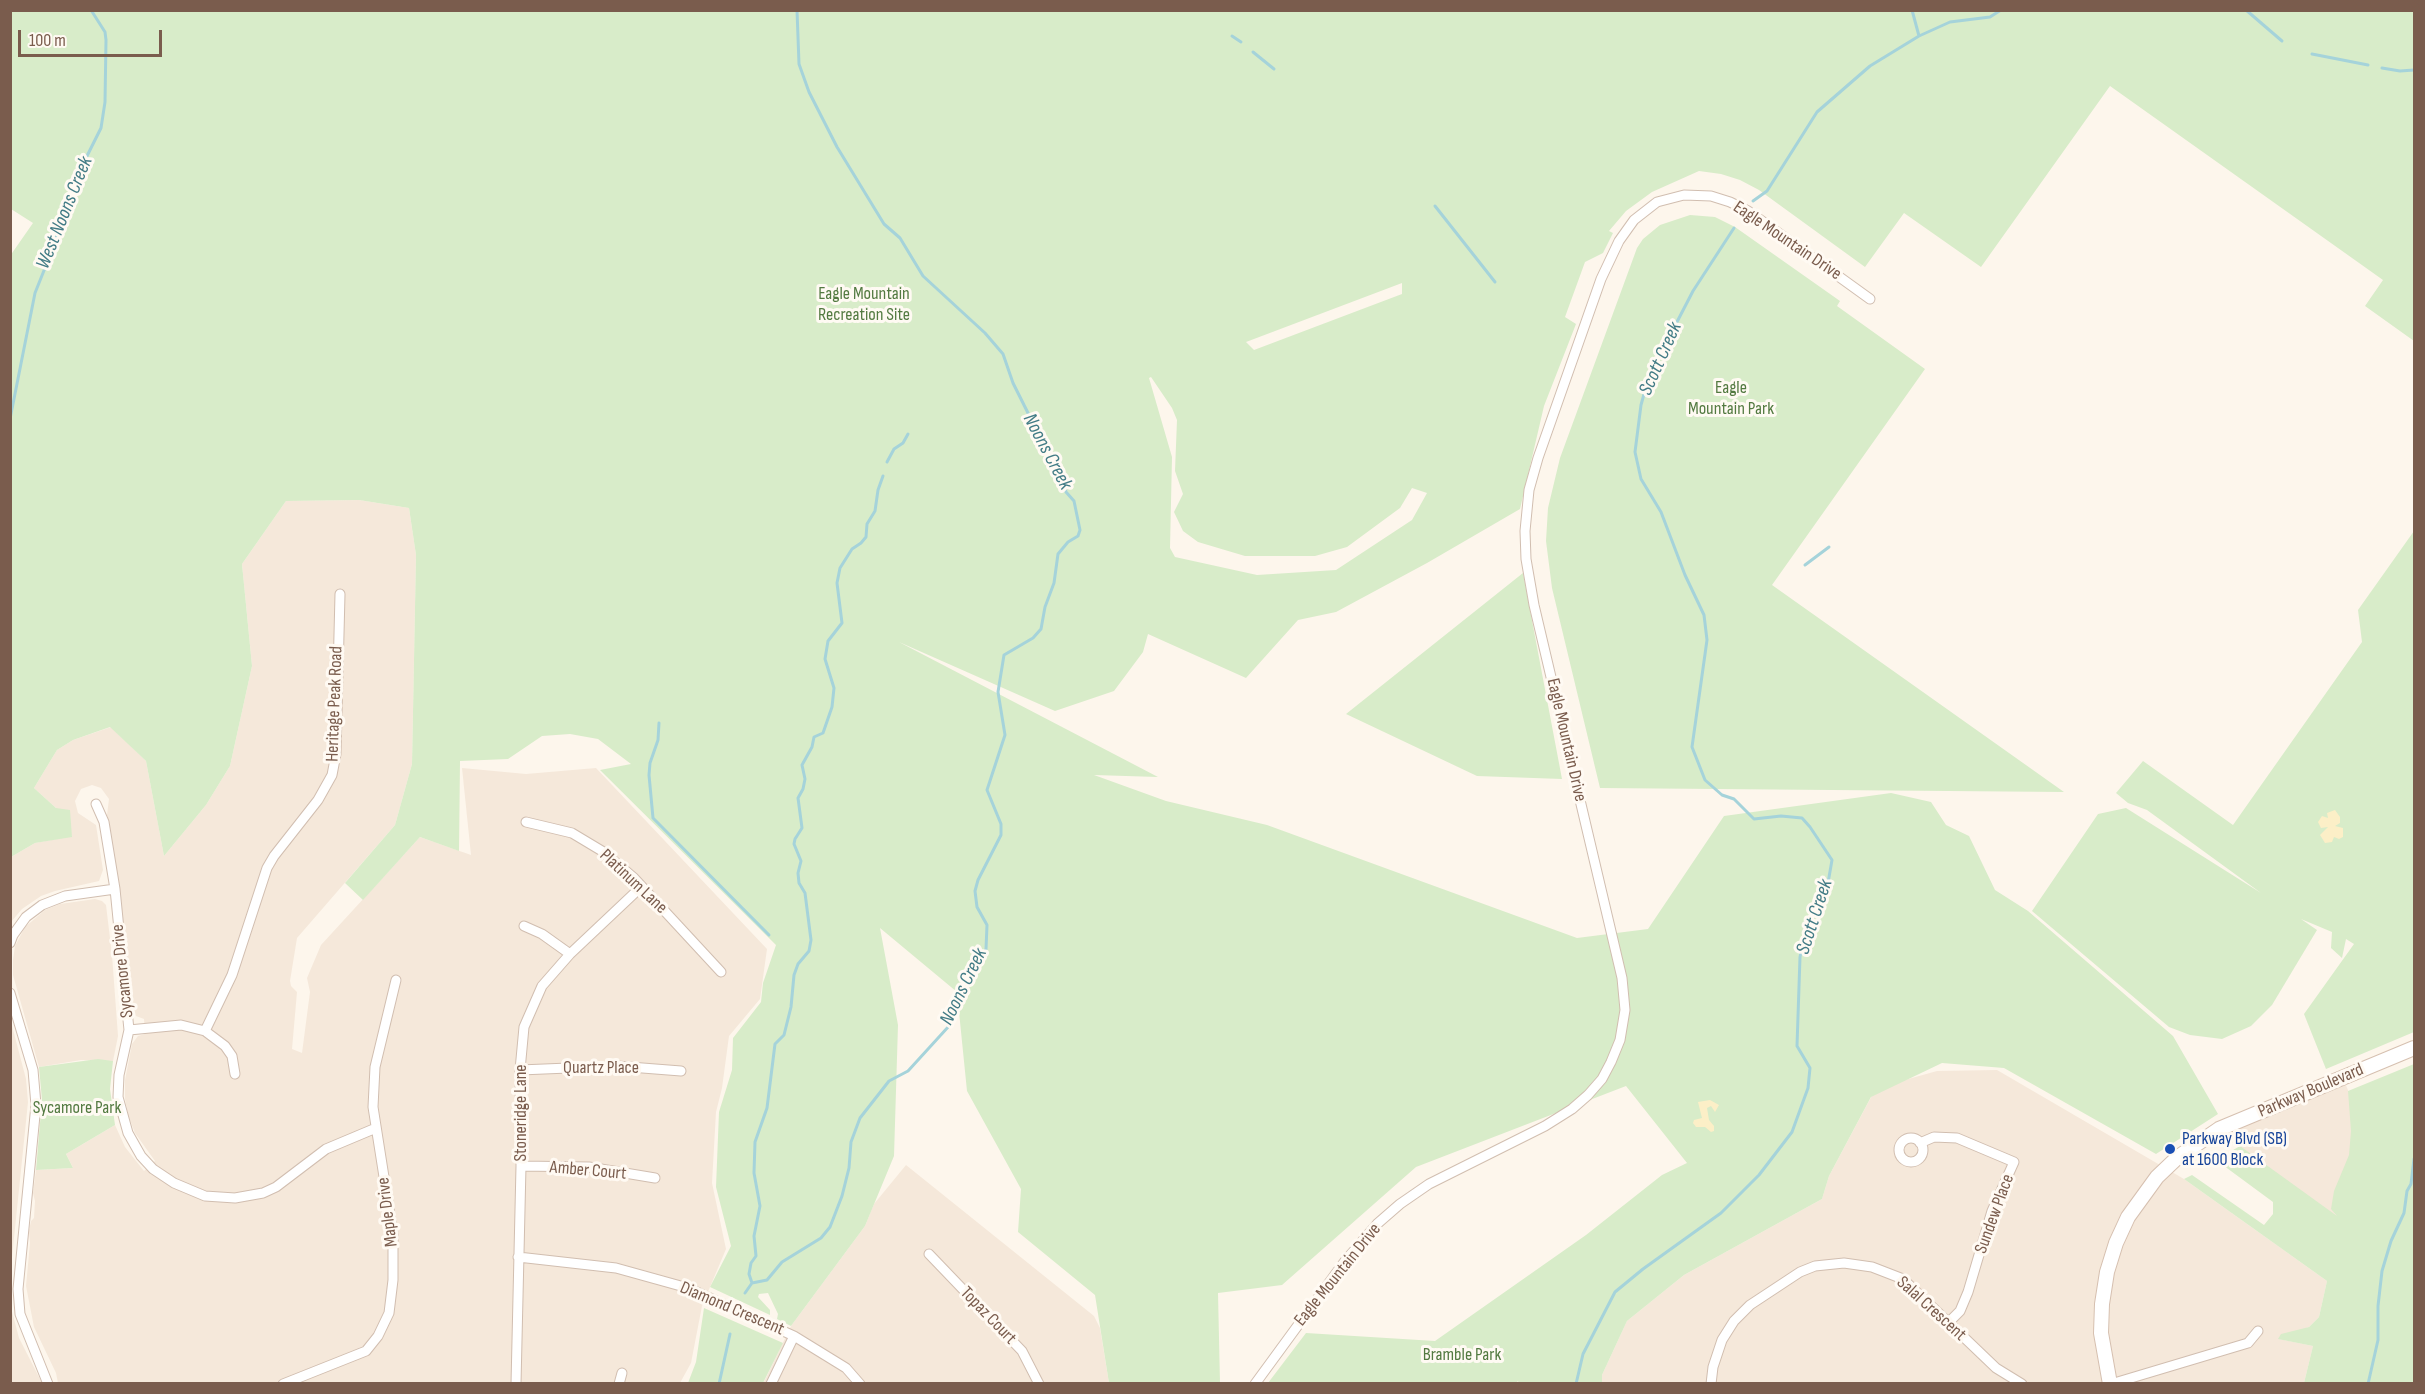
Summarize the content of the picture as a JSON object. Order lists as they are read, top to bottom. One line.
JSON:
{"streets":{"street":["Eagle Mountain Drive","Heritage Peak Road","Platinum Lane","Sycamore Drive","Quartz Place","Parkway Boulevard","Stoneridge Lane","Amber Court","Maple Drive","Sundew Place","Diamond Crescent","Salal Crescent","Topaz Court"]},"crossings":[["Platinum Lane","Stoneridge Lane"],["Sycamore Drive","Maple Drive"],["Quartz Place","Stoneridge Lane"],["Stoneridge Lane","Amber Court"],["Stoneridge Lane","Diamond Crescent"],["Sundew Place","Salal Crescent"]],"water":["West Noons Creek","Scott Creek","Noons Creek"],"parks":["Eagle Mountain Recreation Site","Eagle Mountain Park","Sycamore Park","Bramble Park"],"places":["Parkway Blvd (SB) at 1600 Block"],"scale_bar":"100 m"}
